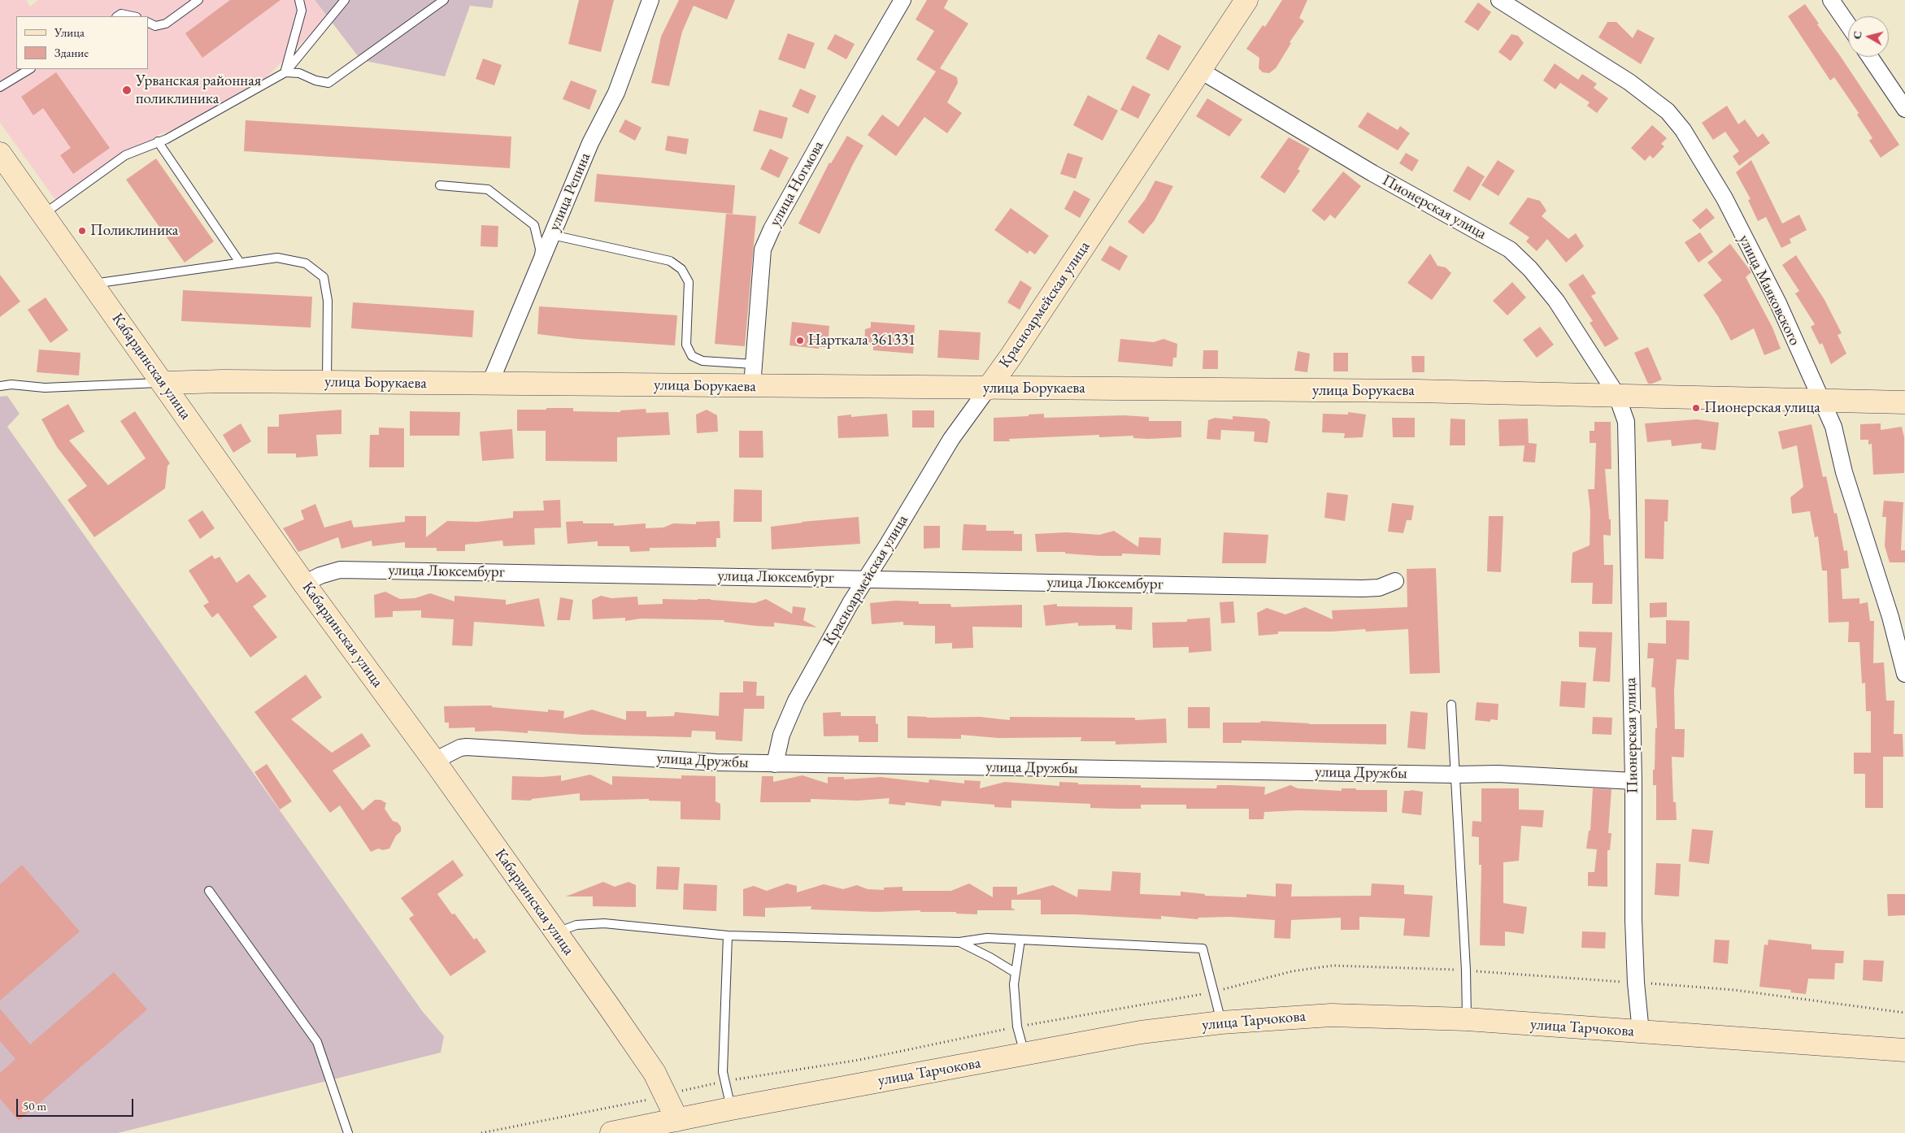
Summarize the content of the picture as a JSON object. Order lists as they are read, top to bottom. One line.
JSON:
{"streets":{"main road":["Красноармейская улица","Кабардинская улица","улица Борукаева","улица Тарчокова"],"street":["улица Ногмова","улица Репина","Пионерская улица","улица Маяковского","улица Люксембург","улица Дружбы"]},"crossings":[["улица Ногмова","улица Борукаева"],["улица Репина","улица Борукаева"],["Пионерская улица","Красноармейская улица"],["Пионерская улица","улица Борукаева"],["Пионерская улица","улица Дружбы"],["Пионерская улица","улица Тарчокова"],["улица Маяковского","улица Борукаева"],["Красноармейская улица","улица Борукаева"],["Красноармейская улица","улица Люксембург"],["Красноармейская улица","улица Дружбы"],["Кабардинская улица","улица Борукаева"],["Кабардинская улица","улица Люксембург"],["Кабардинская улица","улица Дружбы"],["Кабардинская улица","улица Тарчокова"]],"places":["Урванская районная поликлиника","Поликлиника","Нарткала 361331","Пионерская улица"],"legend":["Улица","Здание"],"scale_bar":"50 m","north":"left"}
